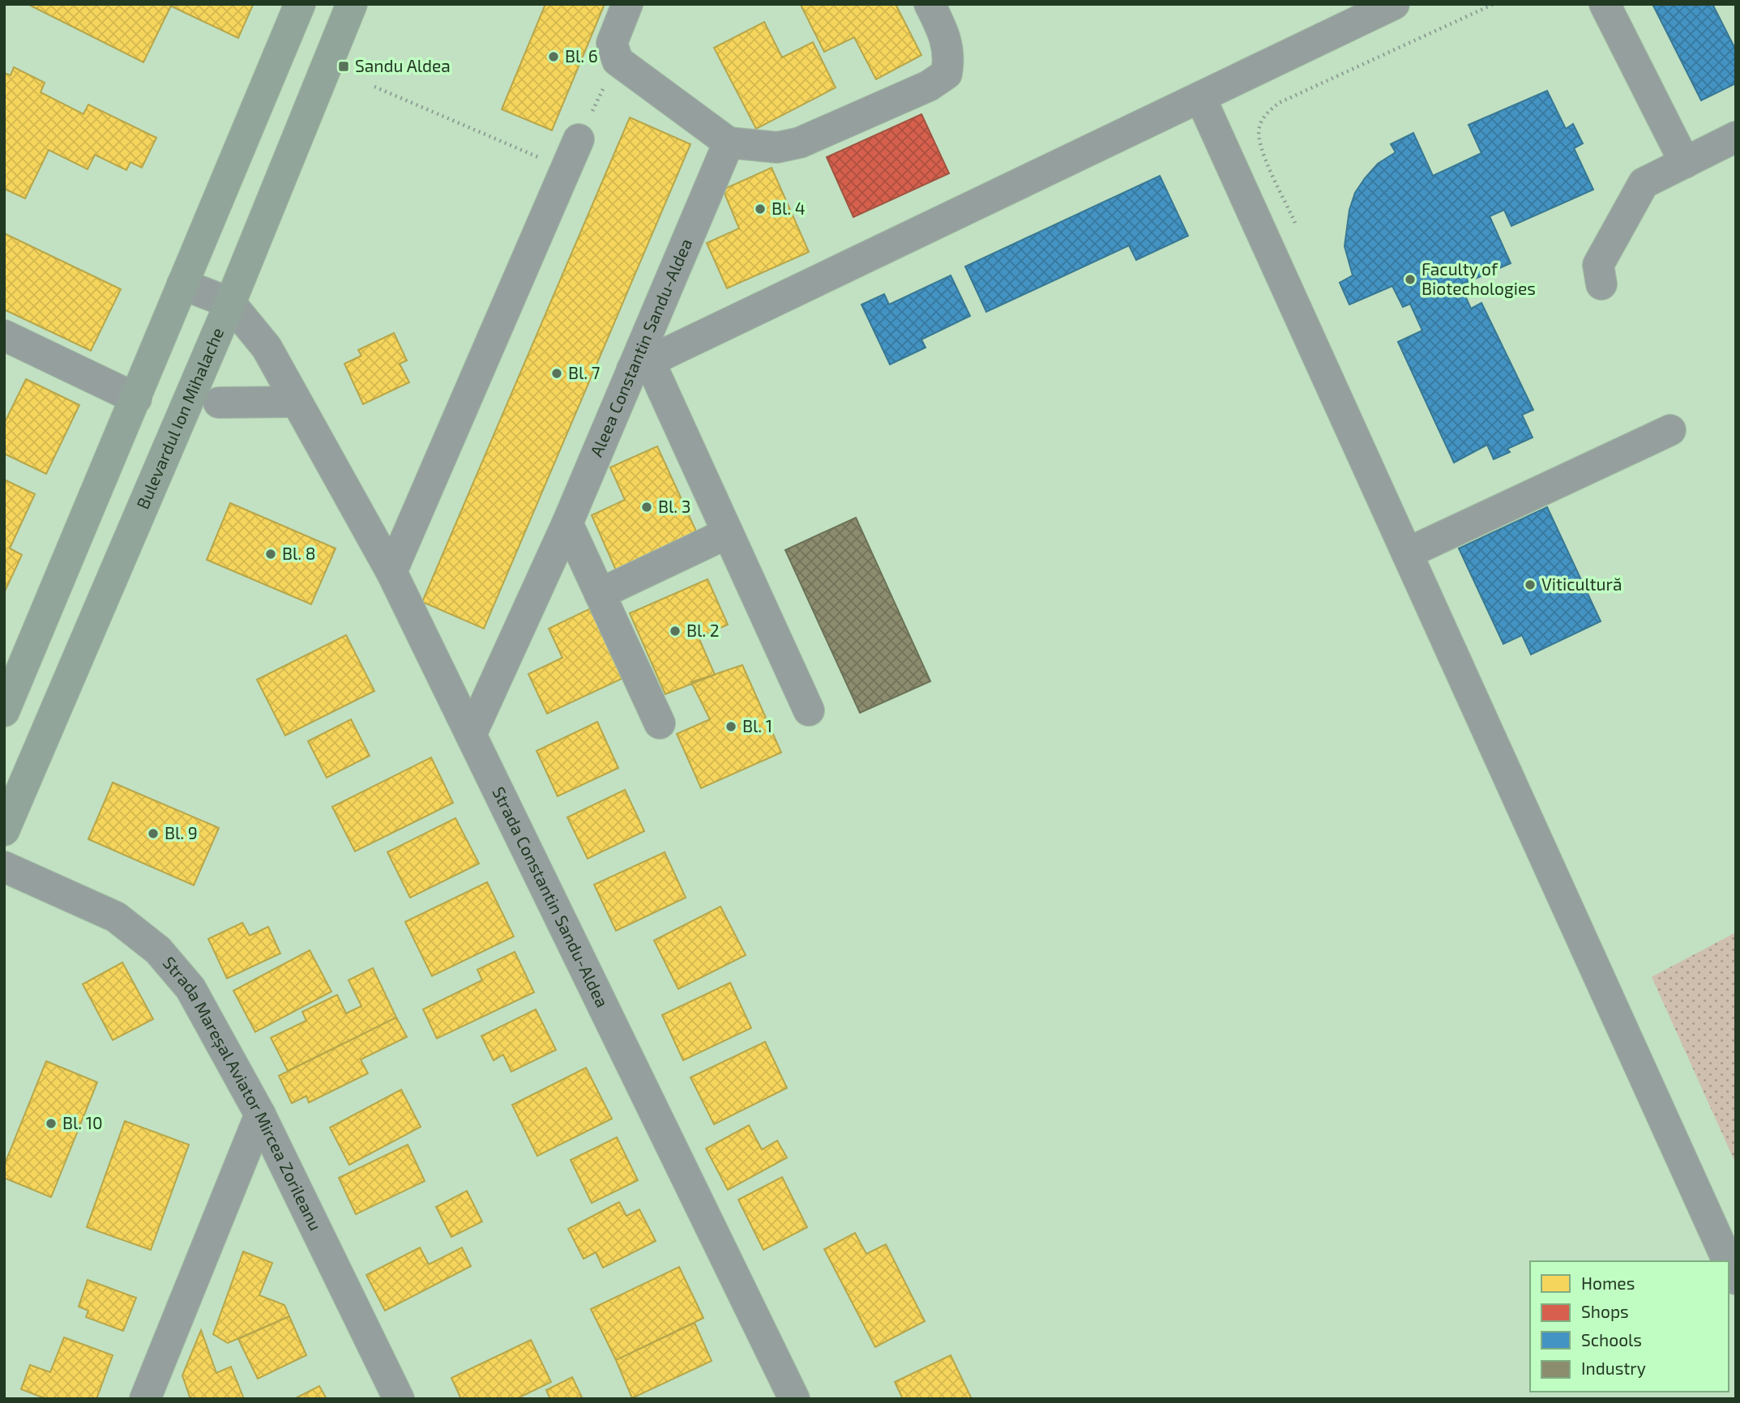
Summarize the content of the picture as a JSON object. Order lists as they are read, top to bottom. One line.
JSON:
{"streets":{"main road":["Bulevardul Ion Mihalache"],"street":["Aleea Constantin Sandu-Aldea","Strada Constantin Sandu-Aldea","Strada Mareșal Aviator Mircea Zorileanu"]},"crossings":[["Aleea Constantin Sandu-Aldea","Strada Constantin Sandu-Aldea"],["Bulevardul Ion Mihalache","Strada Constantin Sandu-Aldea"]],"places":{"other":["Bl. 6","Bl. 4","Faculty of Biotechologies","Bl. 7","Bl. 3","Bl. 8","Viticultură","Bl. 2","Bl. 1","Bl. 9","Bl. 10"],"transit":["Sandu Aldea"]},"legend":["Homes","Shops","Schools","Industry"]}
